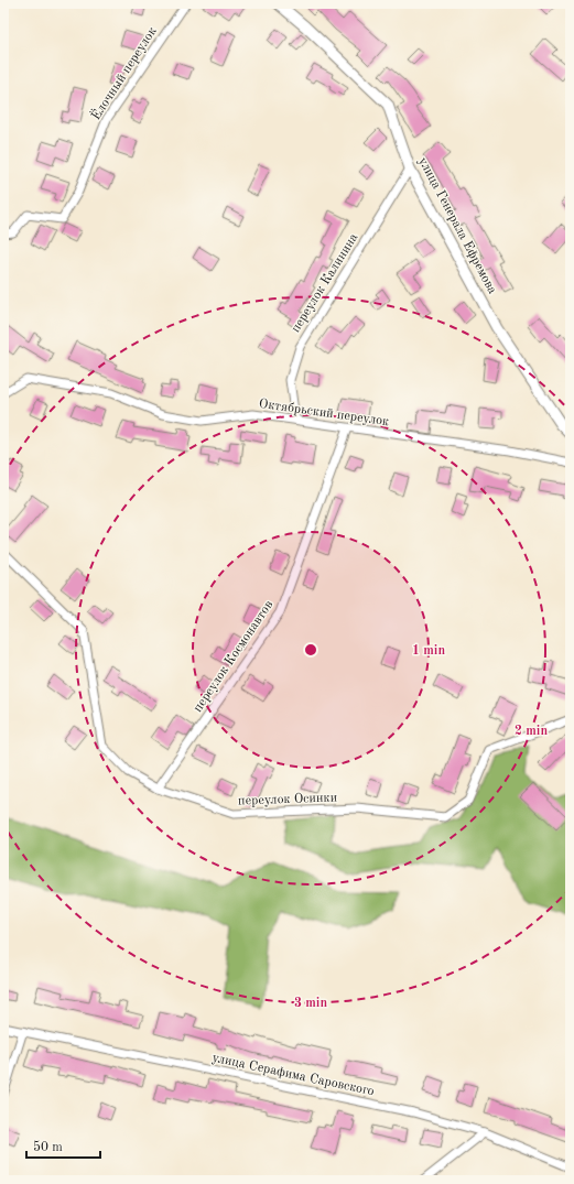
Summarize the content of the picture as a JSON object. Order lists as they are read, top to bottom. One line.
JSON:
{"streets":{"street":["Ёлочный переулок","улица Генерала Ефремова","переулок Калинина","Октябрьский переулок","переулок Космонавтов","переулок Осинки","улица Серафима Саровского"]},"crossings":[["улица Генерала Ефремова","переулок Калинина"],["переулок Калинина","Октябрьский переулок"],["Октябрьский переулок","переулок Космонавтов"],["переулок Космонавтов","переулок Осинки"]],"scale_bar":"50 m","rings":["1 min","2 min","3 min"]}
